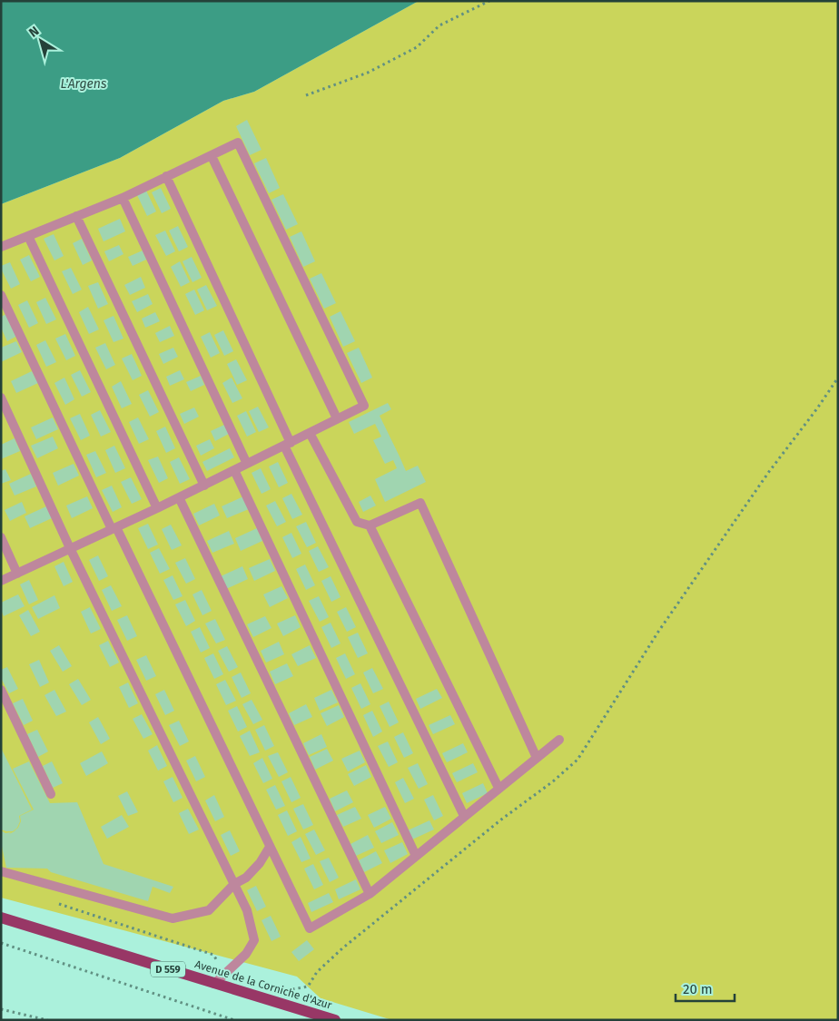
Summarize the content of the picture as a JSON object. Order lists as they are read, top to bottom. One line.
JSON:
{"streets":{"main road":["D 559","Avenue de la Corniche d'Azur"]},"water":["L'Argens"],"scale_bar":"20 m","north":"top left"}
